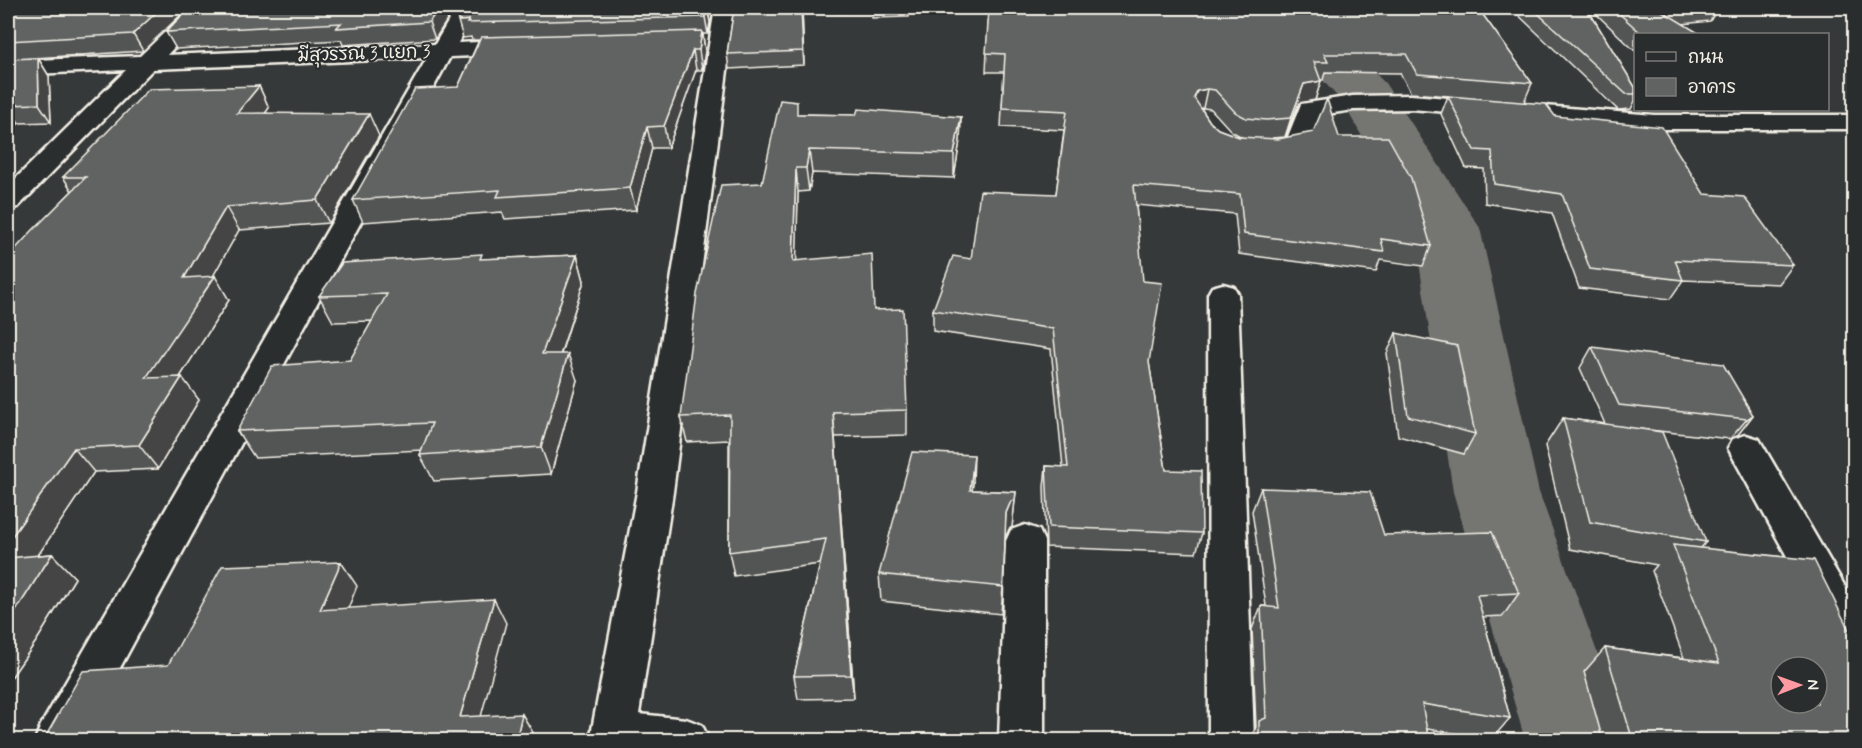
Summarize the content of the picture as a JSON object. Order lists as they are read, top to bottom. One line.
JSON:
{"streets":{"street":["มีสุวรรณ 3 แยก 3"]},"legend":["ถนน","อาคาร"],"north":"right"}
